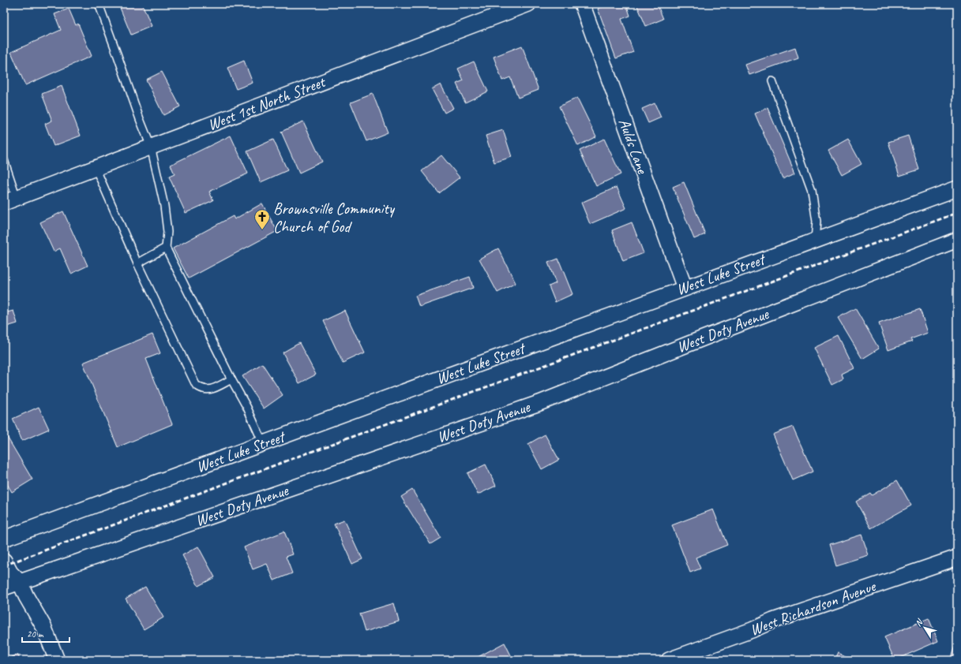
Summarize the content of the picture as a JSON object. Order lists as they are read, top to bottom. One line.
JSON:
{"streets":{"street":["West 1st North Street","Aulds Lane","West Luke Street","West Doty Avenue","West Richardson Avenue"]},"crossings":[["Aulds Lane","West Luke Street"]],"places":{"church":["Brownsville Community Church of God"]},"scale_bar":"20 m","north":"top left"}
